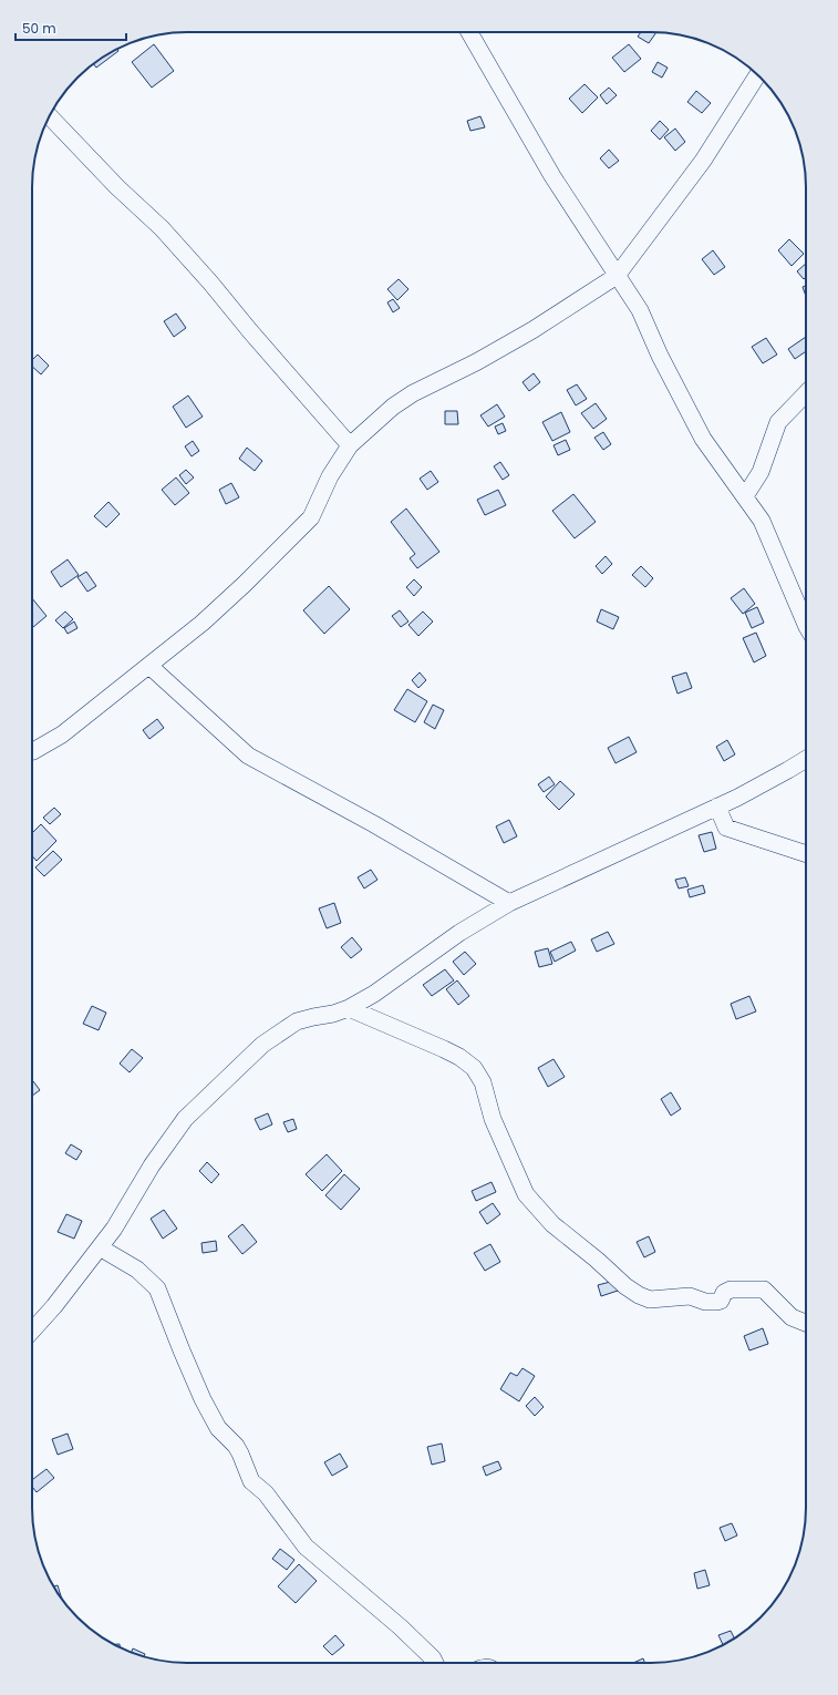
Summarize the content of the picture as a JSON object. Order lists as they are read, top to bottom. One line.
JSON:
{"scale_bar":"50 m"}
